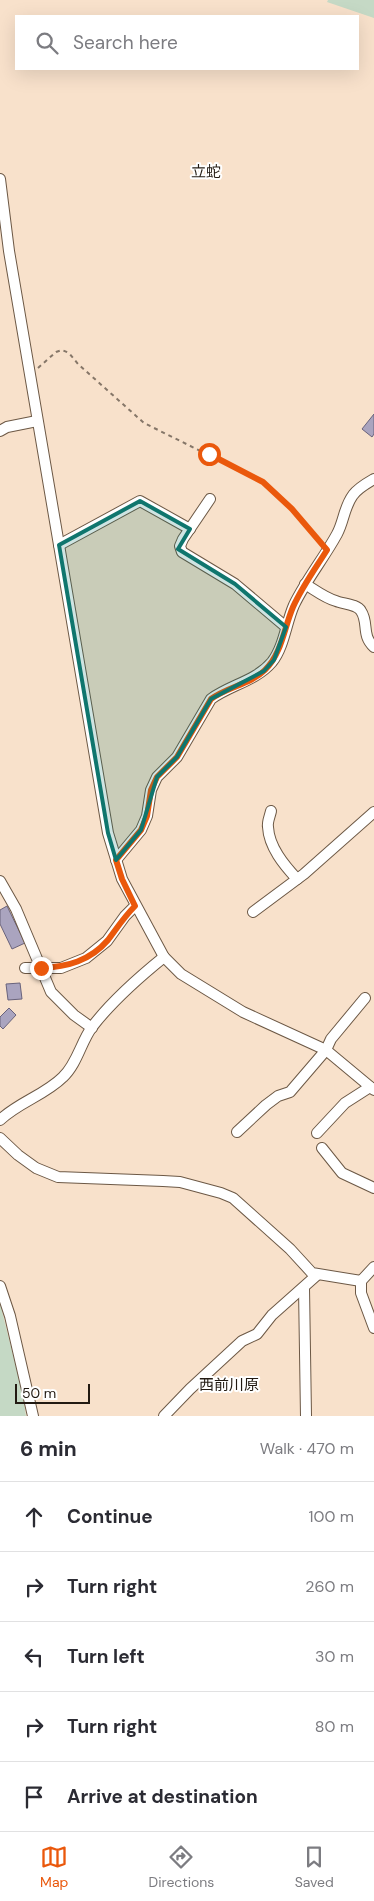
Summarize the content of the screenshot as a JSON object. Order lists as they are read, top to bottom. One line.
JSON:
{"districts":["立蛇","西前川原"],"scale_bar":"50 m","page":{"search":"Search here","scale":"50 m","heading":["6 min","Walk · 470 m"],"list":[["Continue","100 m"],["Turn right","260 m"],["Turn left","30 m"],["Turn right","80 m"],"Arrive at destination"],"nav":["Map","Directions","Saved"]}}
